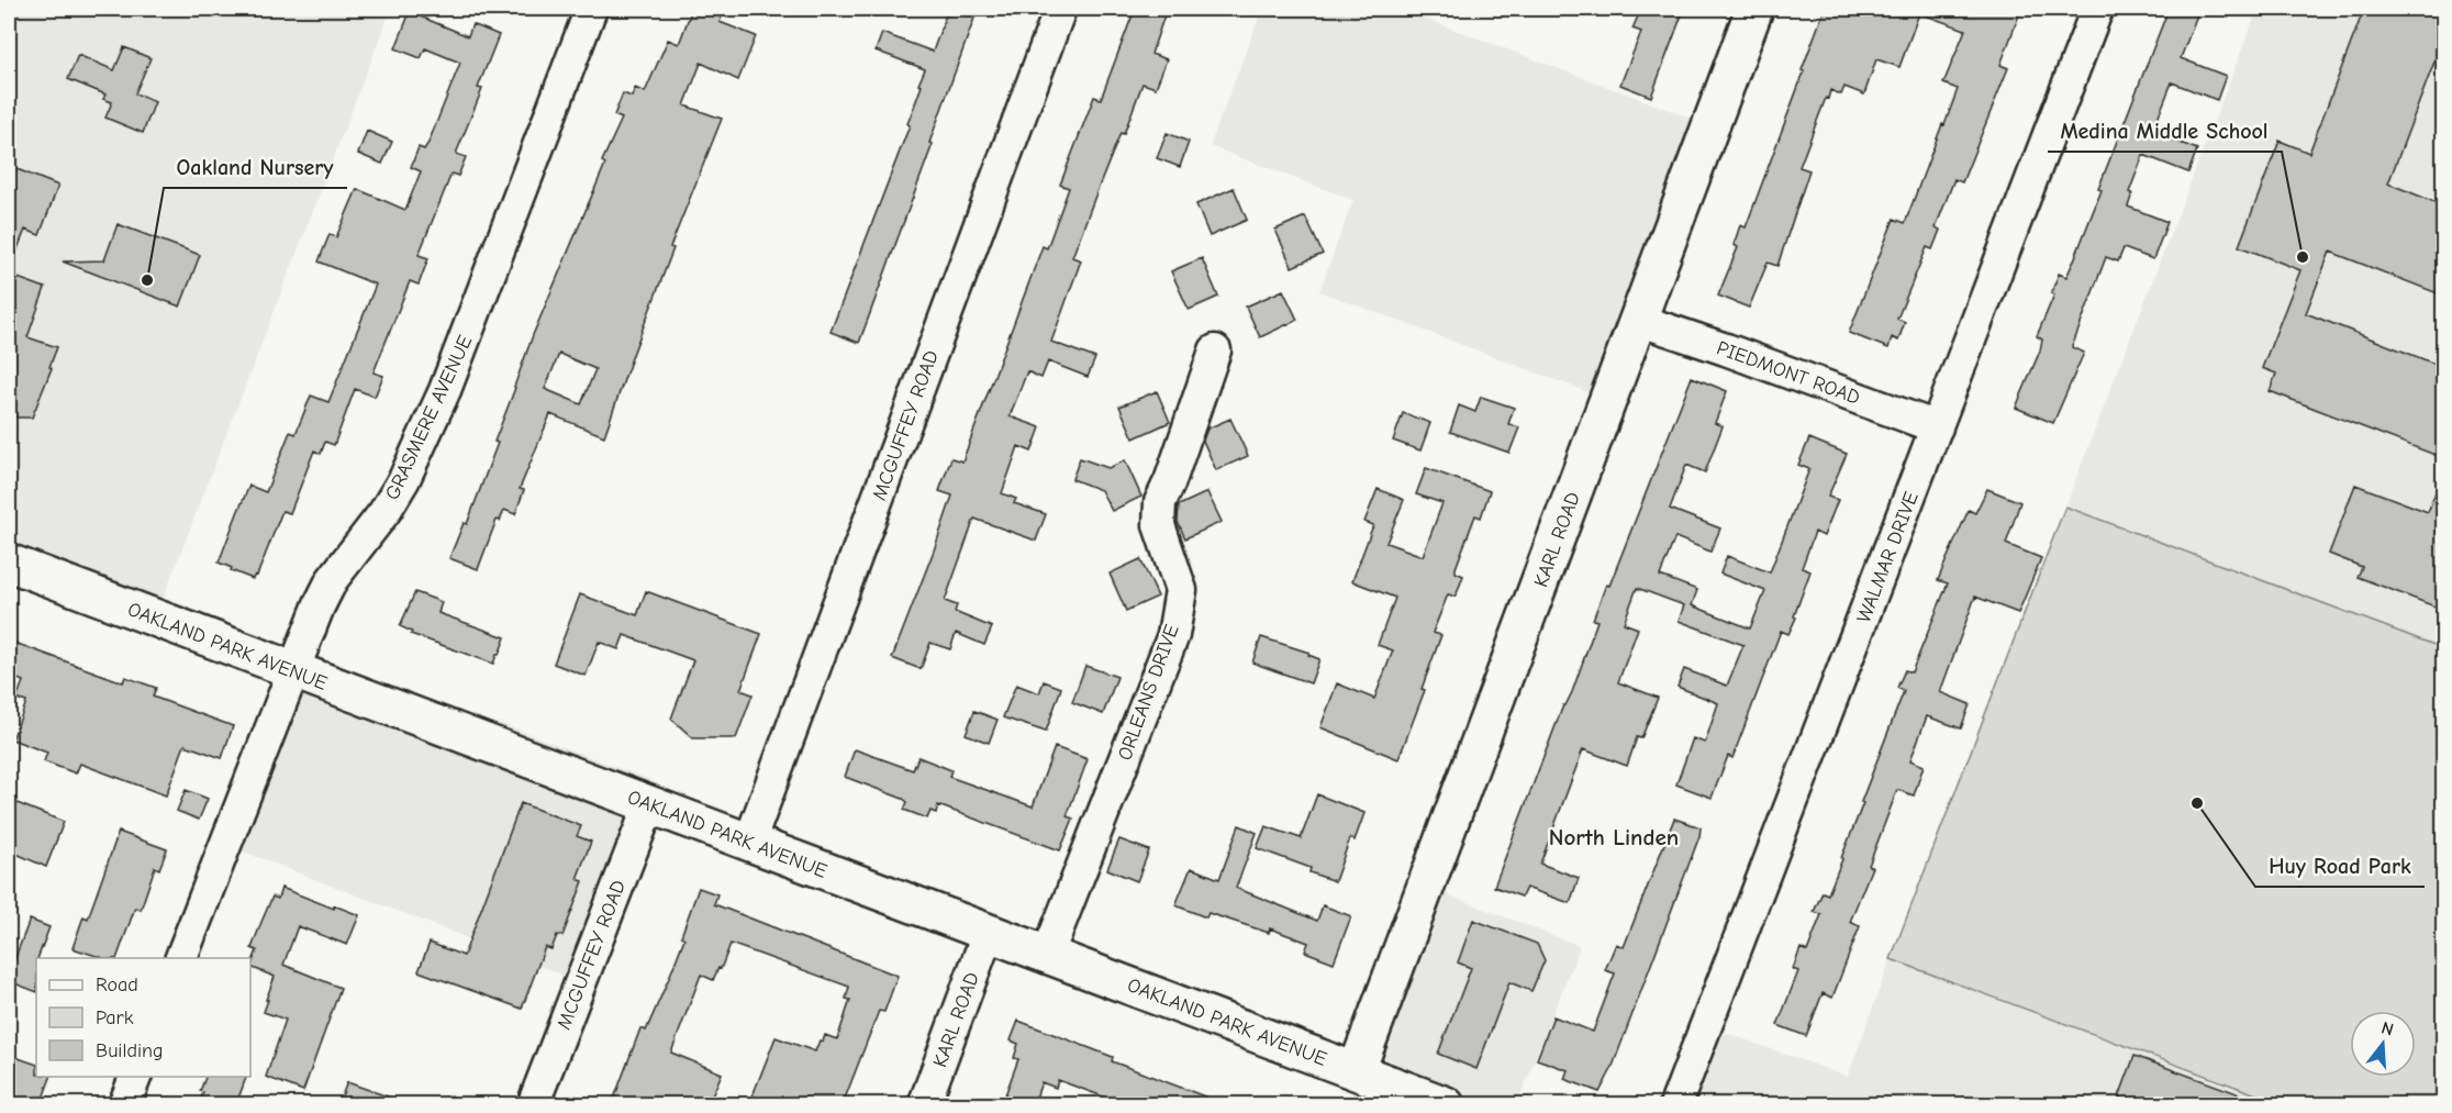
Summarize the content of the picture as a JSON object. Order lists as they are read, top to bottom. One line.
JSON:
{"streets":{"main road":["KARL ROAD","OAKLAND PARK AVENUE"],"street":["PIEDMONT ROAD","GRASMERE AVENUE","MCGUFFEY ROAD","WALMAR DRIVE","ORLEANS DRIVE"]},"crossings":[["PIEDMONT ROAD","KARL ROAD"],["PIEDMONT ROAD","WALMAR DRIVE"],["GRASMERE AVENUE","OAKLAND PARK AVENUE"],["MCGUFFEY ROAD","OAKLAND PARK AVENUE"],["KARL ROAD","OAKLAND PARK AVENUE"],["OAKLAND PARK AVENUE","ORLEANS DRIVE"]],"districts":["North Linden"],"places":["Medina Middle School","Oakland Nursery","Huy Road Park"],"legend":["Road","Park","Building"],"north":"top"}
